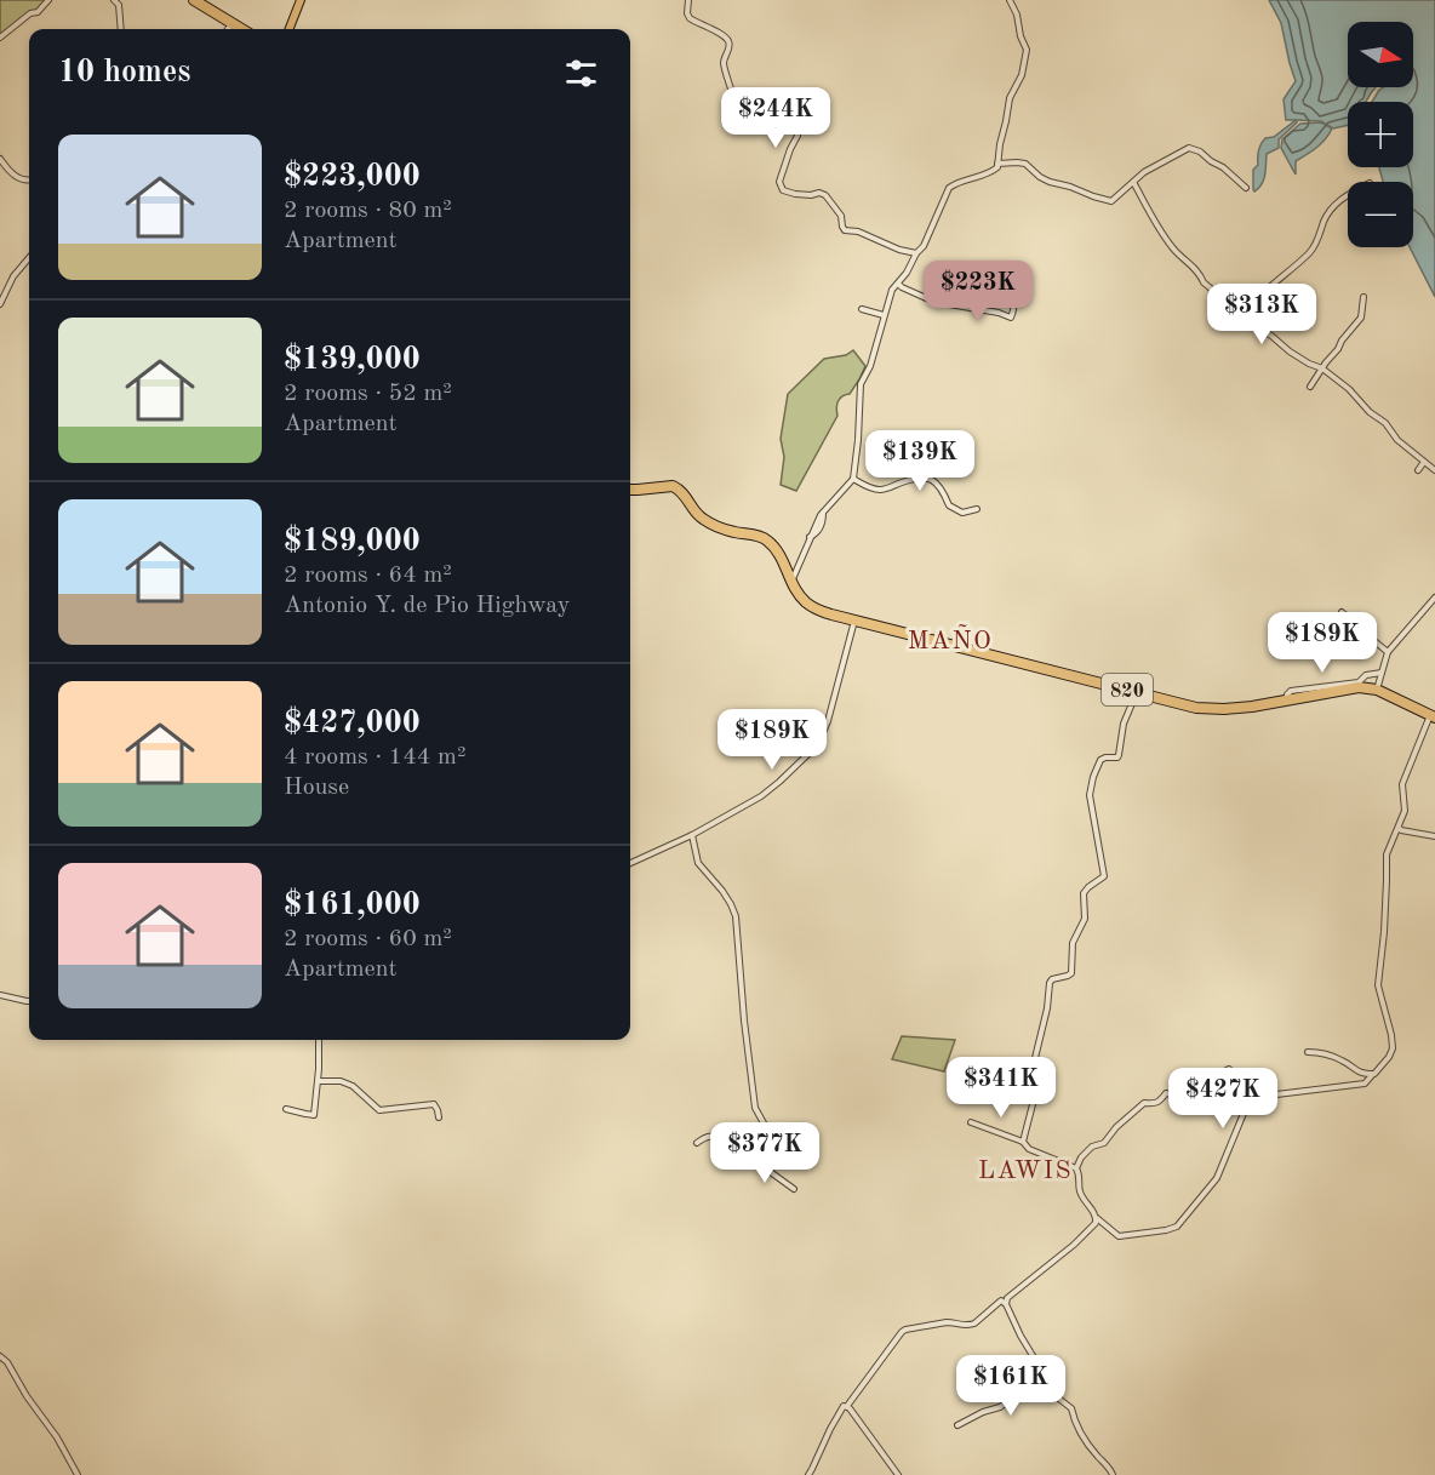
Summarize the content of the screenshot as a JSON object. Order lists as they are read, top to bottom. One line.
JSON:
{"streets":{"highway":["820"]},"districts":["MAÑO","LAWIS"],"north":"right","page":{"map_buttons":["+","−"],"heading":"10 homes","price":["$244K","$223K","$313K","$139K","$189K","$189K","$341K","$427K","$377K","$161K"],"list":[{"name":"$223,000","note":"2 rooms · 80 m² · Apartment"},{"name":"$139,000","note":"2 rooms · 52 m² · Apartment"},{"name":"$189,000","note":"2 rooms · 64 m² · Antonio Y. de Pio Highway"},{"name":"$427,000","note":"4 rooms · 144 m² · House"},{"name":"$161,000","note":"2 rooms · 60 m² · Apartment"}]}}
